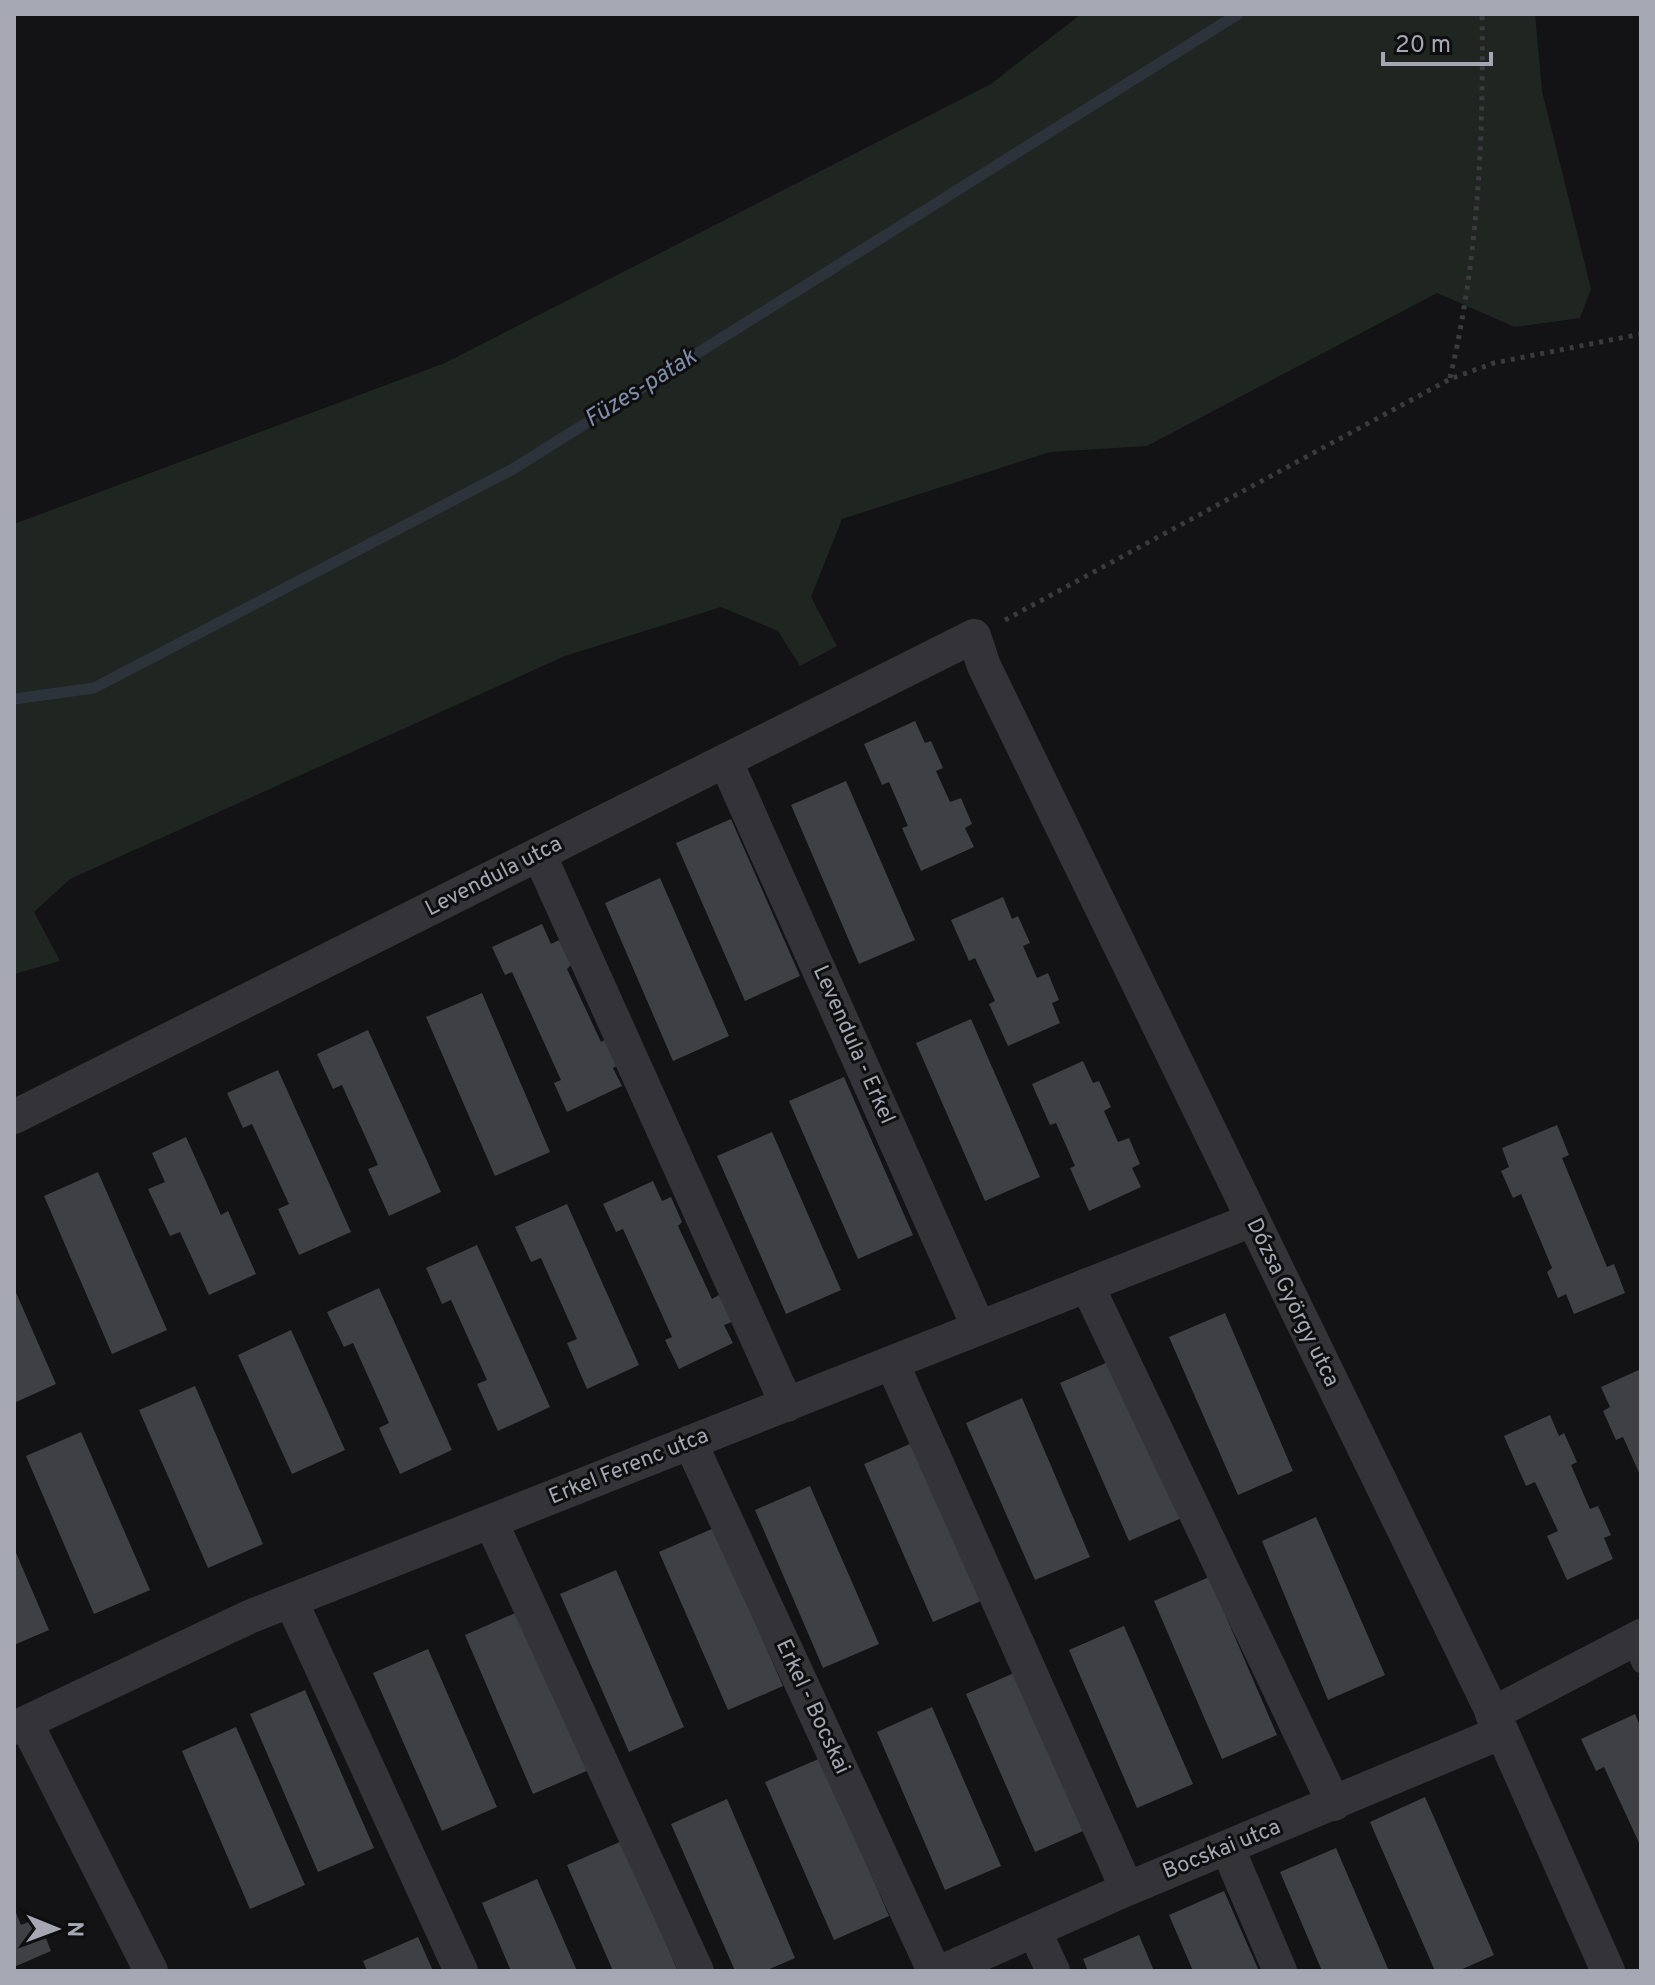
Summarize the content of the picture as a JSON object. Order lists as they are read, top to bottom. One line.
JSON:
{"streets":{"street":["Levendula utca","Levendula - Erkel","Dózsa György utca","Erkel Ferenc utca","Erkel - Bocskai","Bocskai utca"]},"crossings":[["Levendula utca","Levendula - Erkel"],["Levendula utca","Dózsa György utca"],["Levendula - Erkel","Erkel Ferenc utca"],["Dózsa György utca","Erkel Ferenc utca"],["Dózsa György utca","Bocskai utca"],["Erkel Ferenc utca","Erkel - Bocskai"]],"water":["Füzes-patak"],"scale_bar":"20 m","north":"right"}
